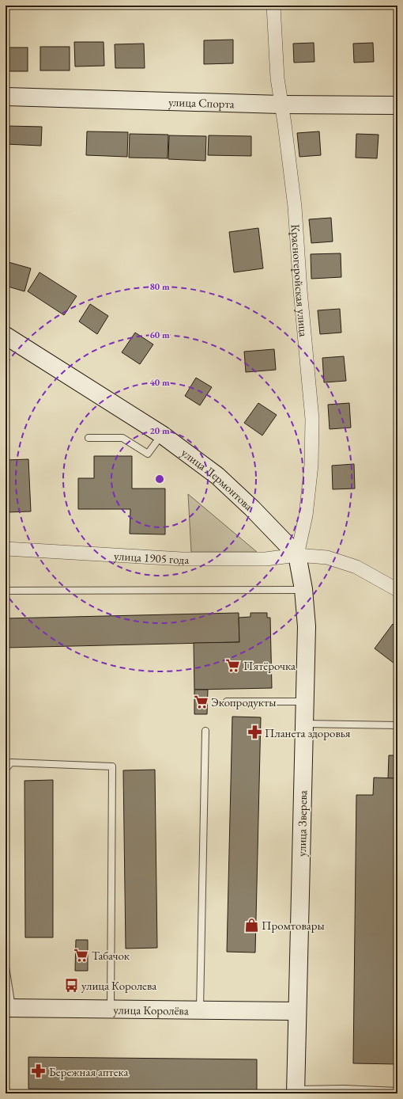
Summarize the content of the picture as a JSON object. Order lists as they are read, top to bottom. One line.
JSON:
{"streets":{"main road":["улица Спорта","улица Лермонтова","улица Зверева","улица Королёва"],"street":["Красногеройская улица","улица 1905 года"]},"crossings":[["улица Спорта","Красногеройская улица"],["Красногеройская улица","улица Лермонтова"],["Красногеройская улица","улица 1905 года"],["Красногеройская улица","улица Зверева"],["улица Лермонтова","улица 1905 года"],["улица Лермонтова","улица Зверева"],["улица 1905 года","улица Зверева"],["улица Зверева","улица Королёва"]],"places":{"supermarket":["Пятёрочка","Экопродукты","Табачок"],"pharmacy":["Планета здоровья","Бережная аптека"],"shop":["Промтовары"],"bus stop":["улица Королева"]},"rings":["80 m","60 m","40 m","20 m"]}
